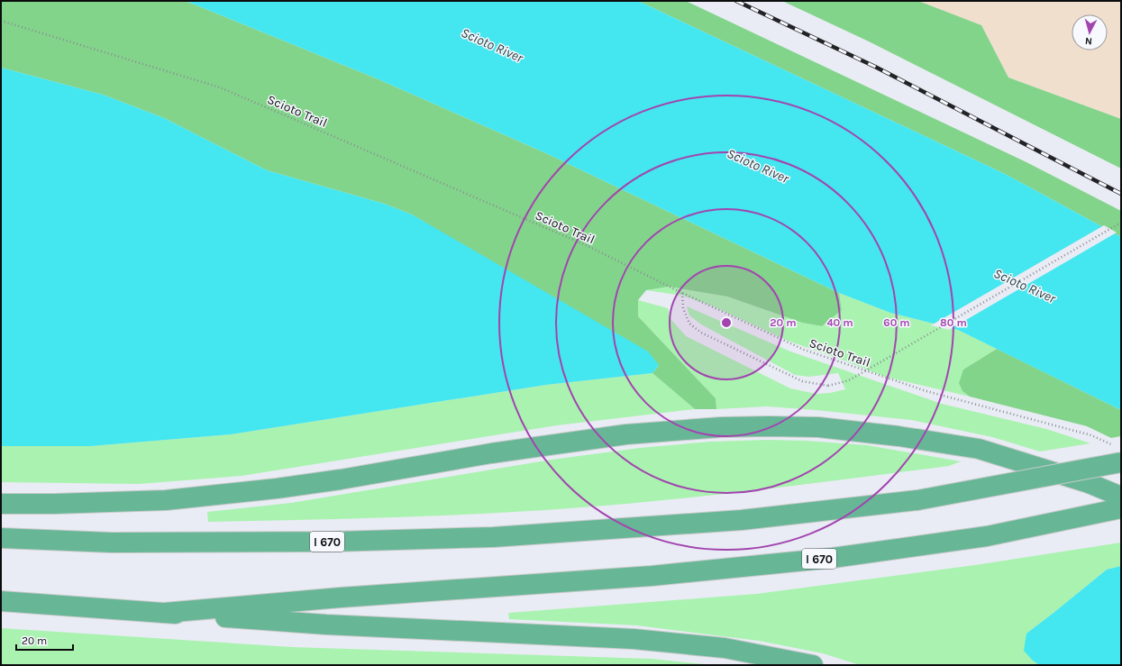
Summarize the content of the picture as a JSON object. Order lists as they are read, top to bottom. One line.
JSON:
{"streets":{"highway":["I 670"],"path":["Scioto Trail"]},"crossings":[["Scioto Trail","I 670"]],"water":["Scioto River"],"scale_bar":"20 m","north":"bottom","rings":["20 m","40 m","60 m","80 m"]}
